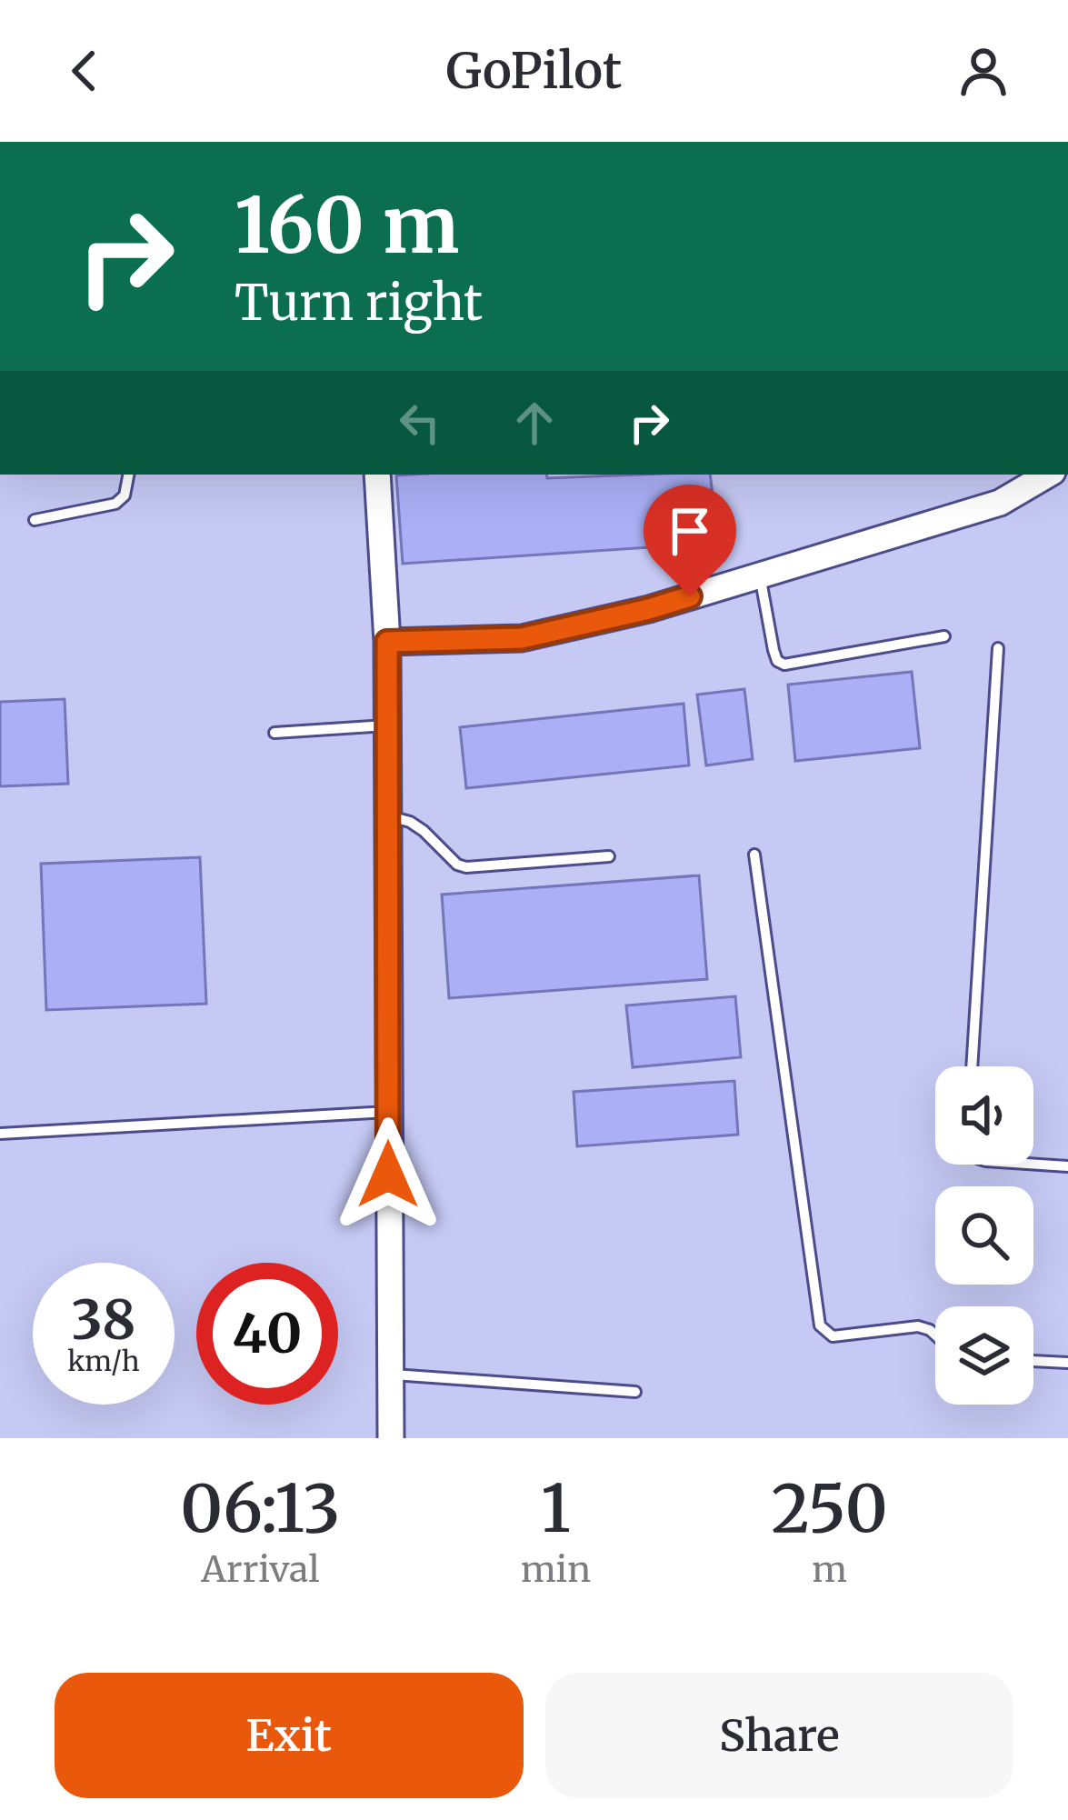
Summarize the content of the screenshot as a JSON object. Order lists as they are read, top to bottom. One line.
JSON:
{"page":{"header":"GoPilot","turn":["160 m","Turn right"],"speed":"38 km/h","limit":"40","eta":["06:13","Arrival","1","min","250","m"],"buttons":["Exit","Share"]}}
